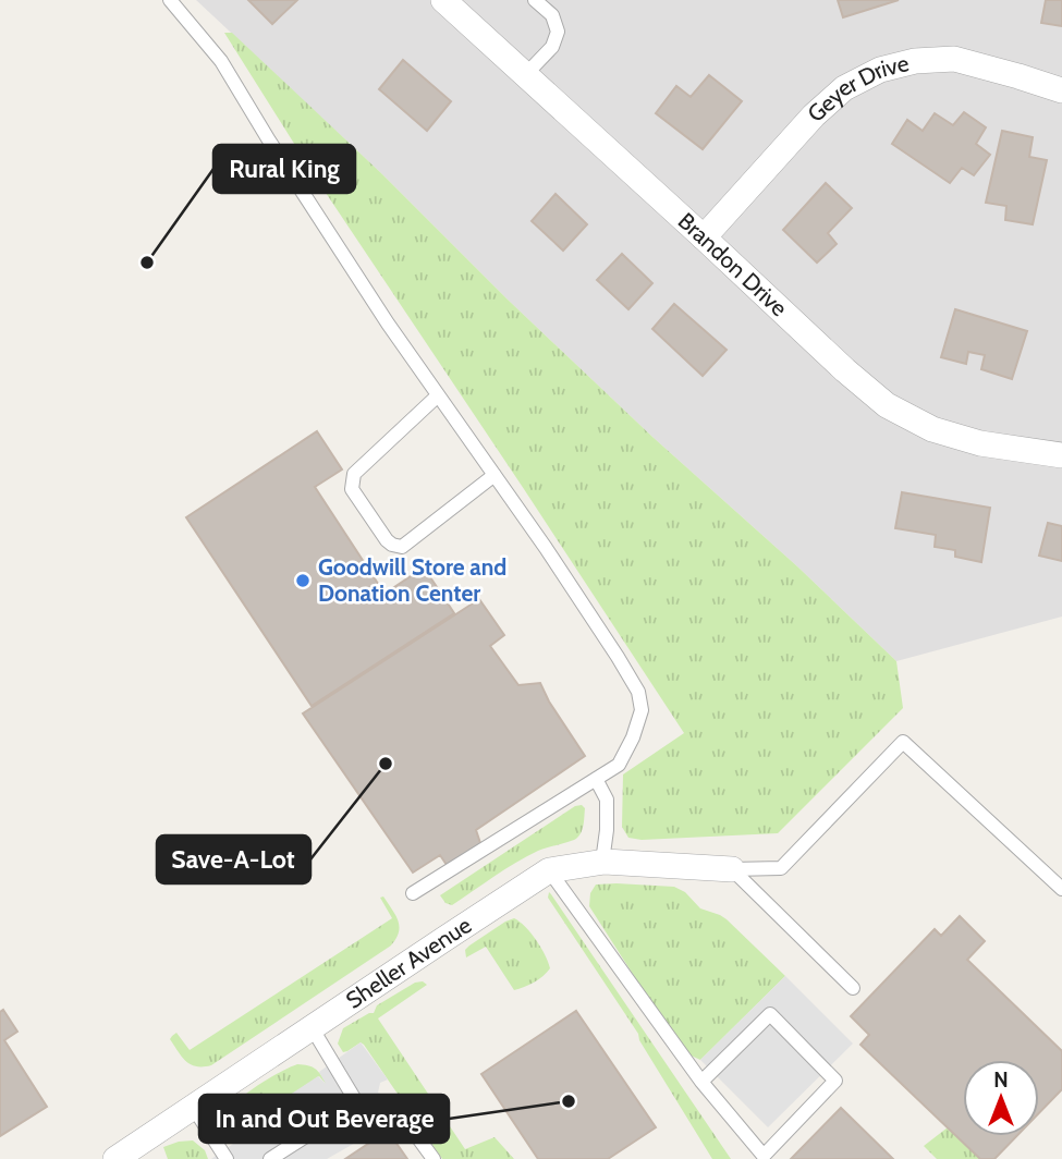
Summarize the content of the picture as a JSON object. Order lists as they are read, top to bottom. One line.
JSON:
{"streets":{"street":["Geyer Drive","Brandon Drive","Sheller Avenue"]},"crossings":[["Geyer Drive","Brandon Drive"]],"places":["Rural King","Goodwill Store and Donation Center","Save-A-Lot","In and Out Beverage"],"north":"top"}
